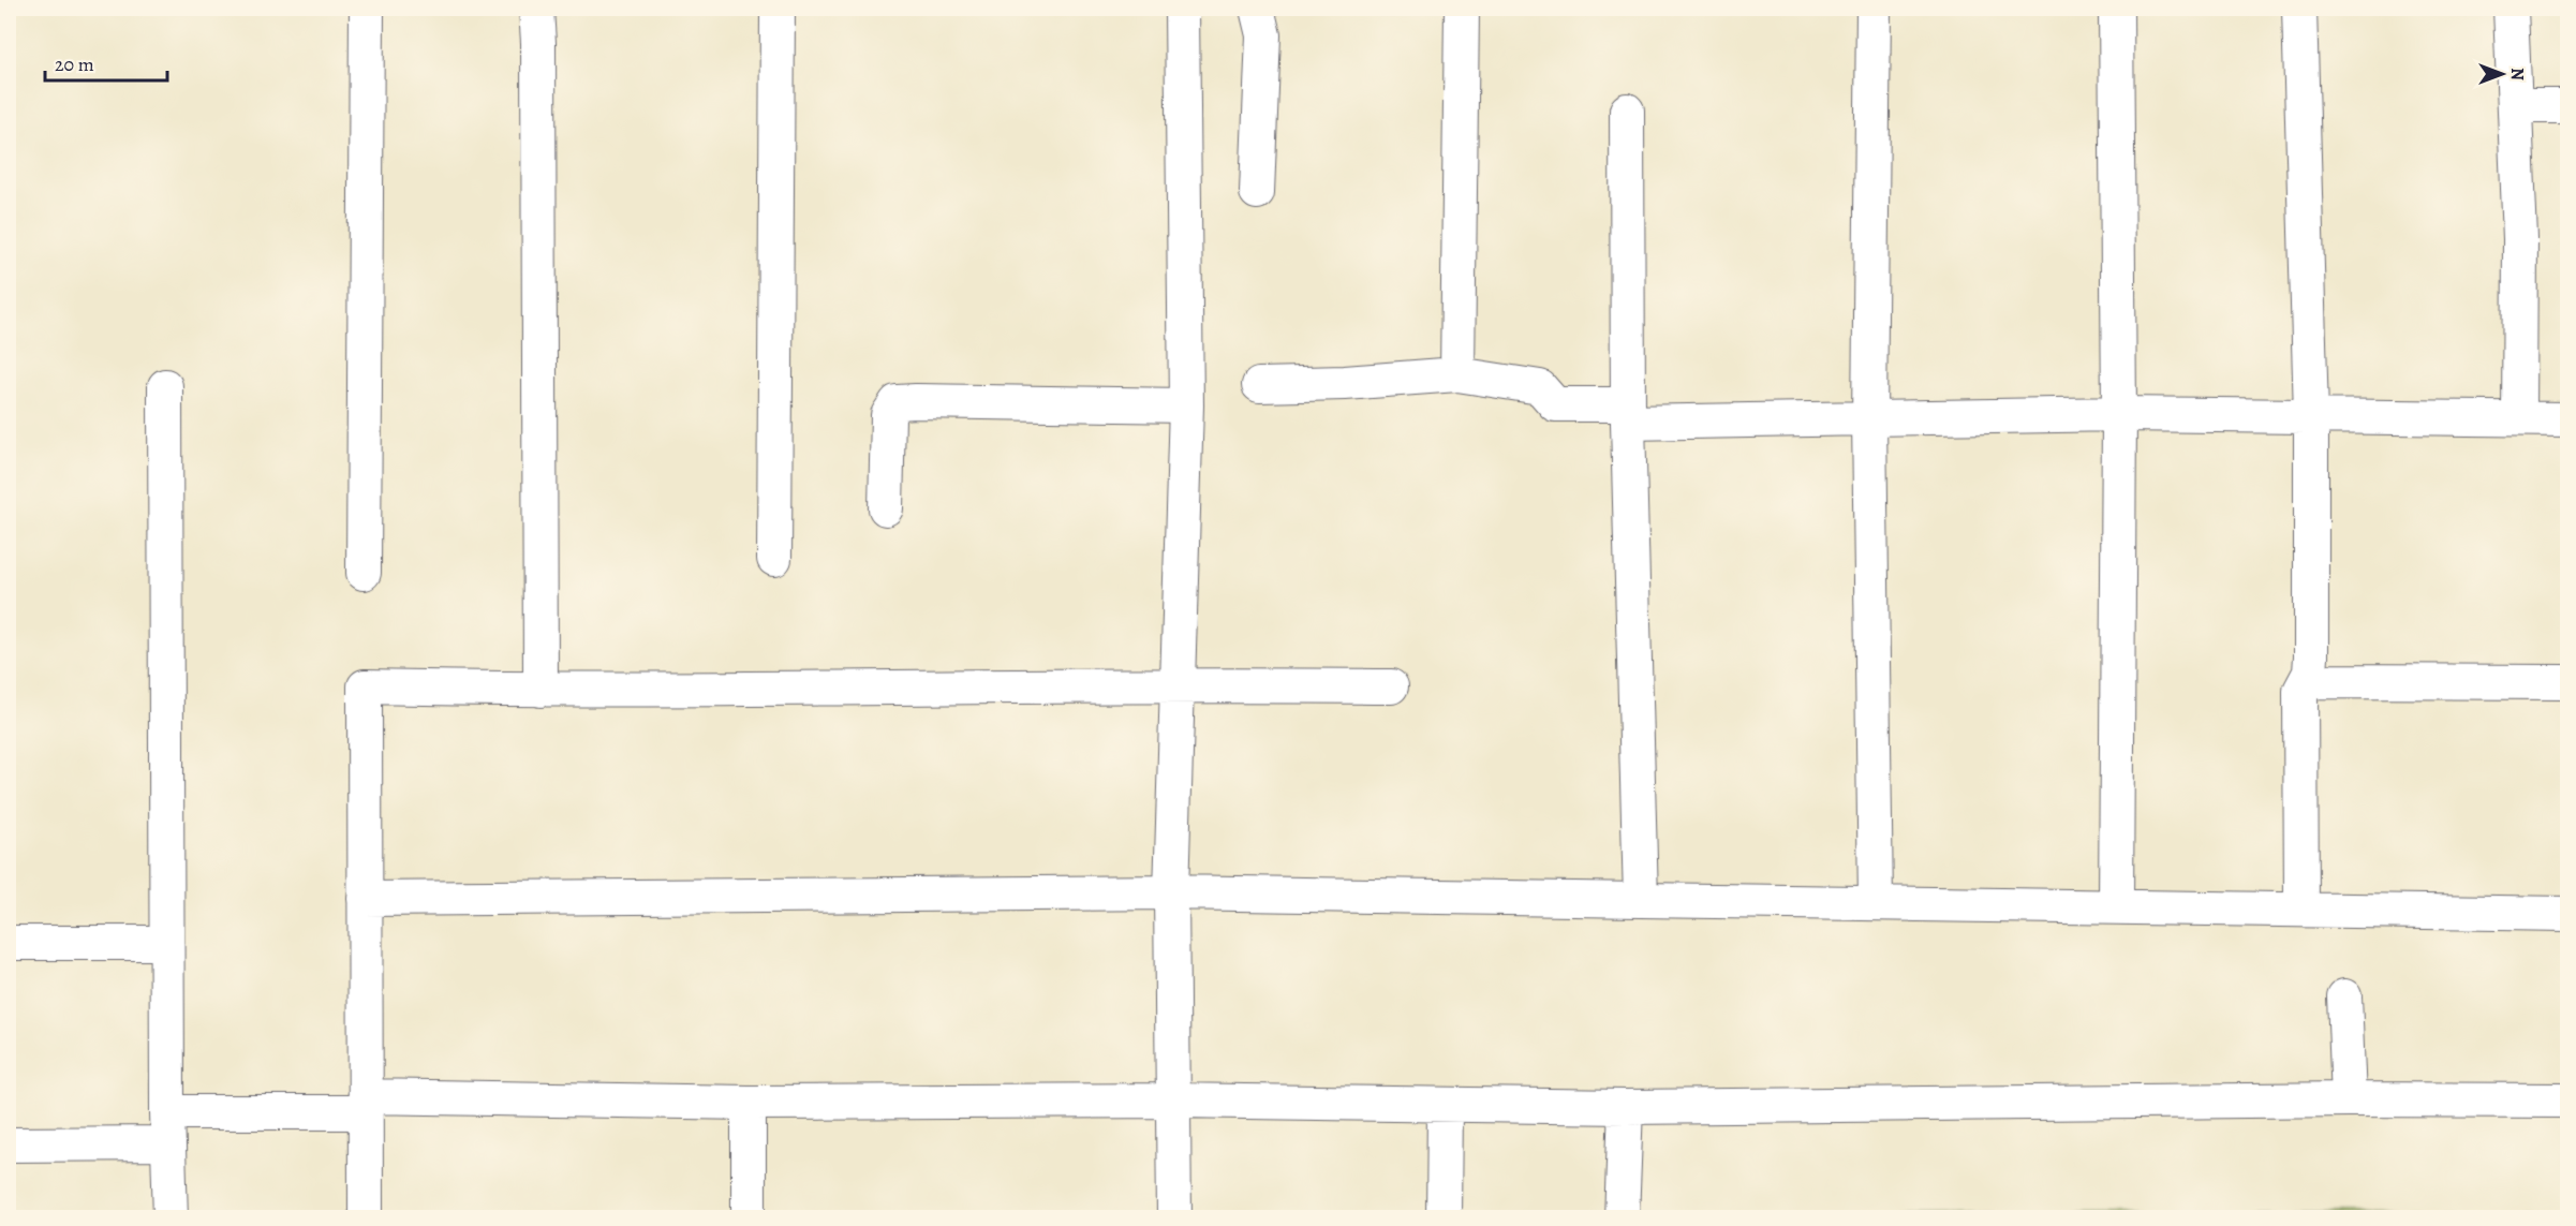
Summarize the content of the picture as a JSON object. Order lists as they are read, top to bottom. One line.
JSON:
{"scale_bar":"20 m","north":"right"}
